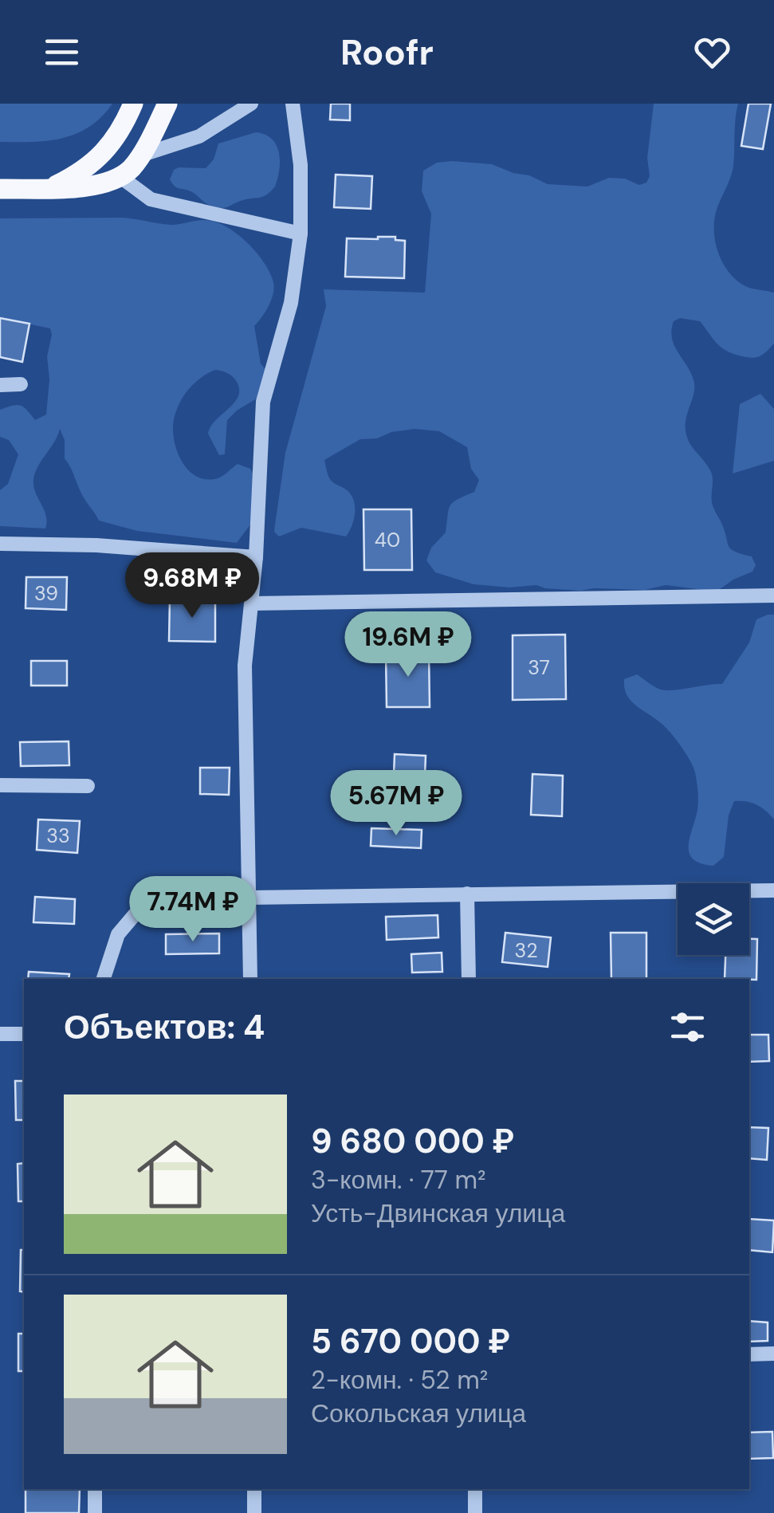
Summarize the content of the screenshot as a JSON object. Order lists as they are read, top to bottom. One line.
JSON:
{"house_numbers":["40","39","37","33","32"],"page":{"header":"Roofr","price":["9.68M ₽","19.6M ₽","5.67M ₽","7.74M ₽"],"heading":"Объектов: 4","list":[{"name":"9 680 000 ₽","note":"3-комн. · 77 m² · Усть-Двинская улица"},{"name":"5 670 000 ₽","note":"2-комн. · 52 m² · Сокольская улица"}]}}
